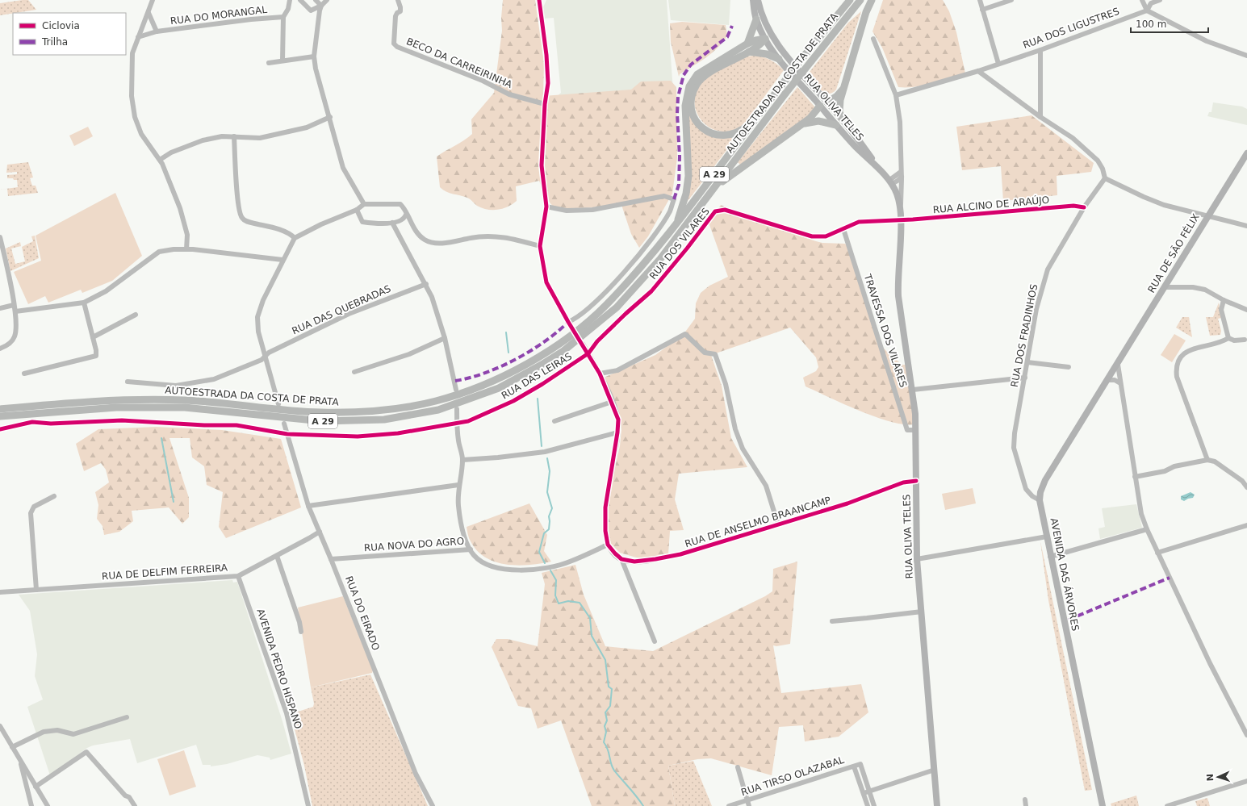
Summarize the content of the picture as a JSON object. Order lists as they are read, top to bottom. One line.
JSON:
{"streets":{"highway":["AUTOESTRADA DA COSTA DE PRATA","A 29"],"main road":["RUA OLIVA TELES","RUA DE SÃO FÉLIX","AVENIDA DAS ÁRVORES"],"street":["RUA DO MORANGAL","RUA DOS LIGUSTRES","BECO DA CARREIRINHA","RUA ALCINO DE ARAÚJO","RUA DOS VILARES","RUA DAS QUEBRADAS","TRAVESSA DOS VILARES","RUA DOS FRADINHOS","RUA DAS LEIRAS","RUA DE ANSELMO BRAANCAMP","RUA NOVA DO AGRO","RUA DE DELFIM FERREIRA","RUA DO EIRADO","AVENIDA PEDRO HISPANO","RUA TIRSO OLAZABAL"]},"crossings":[["RUA DOS LIGUSTRES","RUA OLIVA TELES"],["RUA OLIVA TELES","RUA ALCINO DE ARAÚJO"],["RUA OLIVA TELES","RUA DOS VILARES"],["RUA OLIVA TELES","TRAVESSA DOS VILARES"],["RUA OLIVA TELES","RUA DE ANSELMO BRAANCAMP"],["RUA ALCINO DE ARAÚJO","RUA DOS VILARES"],["RUA ALCINO DE ARAÚJO","RUA DOS FRADINHOS"],["RUA DOS VILARES","TRAVESSA DOS VILARES"],["RUA DOS VILARES","RUA DAS LEIRAS"],["RUA DE SÃO FÉLIX","AVENIDA DAS ÁRVORES"],["RUA DOS FRADINHOS","AVENIDA DAS ÁRVORES"],["RUA DAS LEIRAS","RUA NOVA DO AGRO"],["RUA DAS LEIRAS","RUA DO EIRADO"],["RUA NOVA DO AGRO","RUA DO EIRADO"],["RUA DE DELFIM FERREIRA","RUA DO EIRADO"],["RUA DE DELFIM FERREIRA","AVENIDA PEDRO HISPANO"]],"legend":["Ciclovia","Trilha"],"scale_bar":"100 m","north":"left"}
